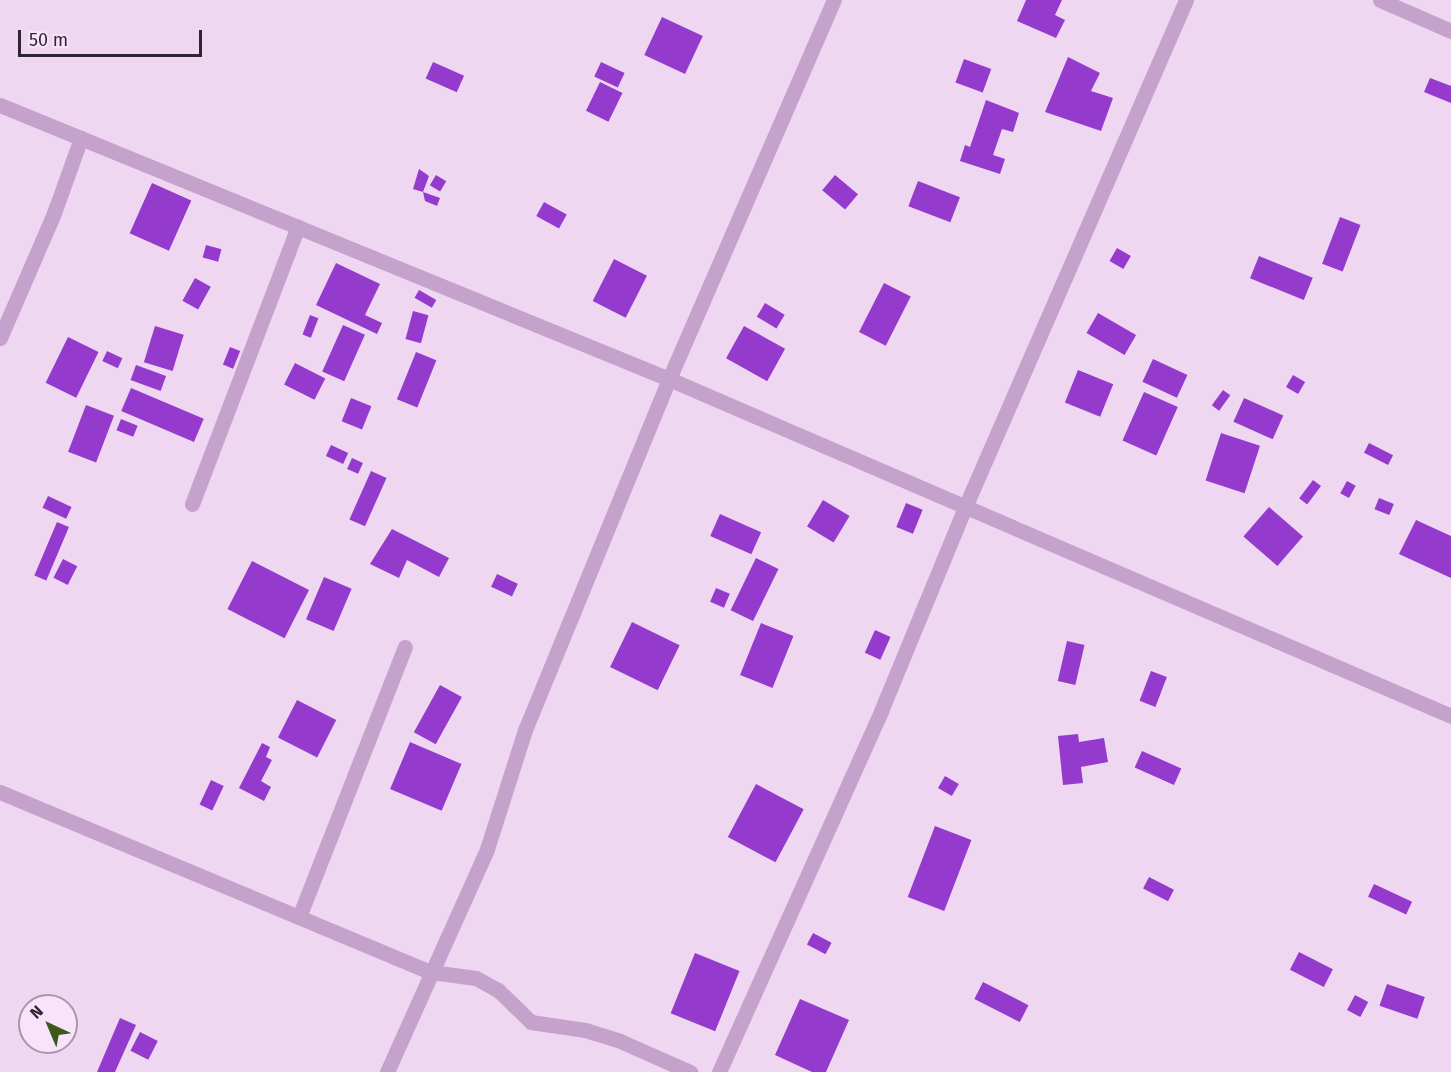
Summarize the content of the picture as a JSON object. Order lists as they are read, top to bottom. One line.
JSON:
{"scale_bar":"50 m","north":"top left"}
